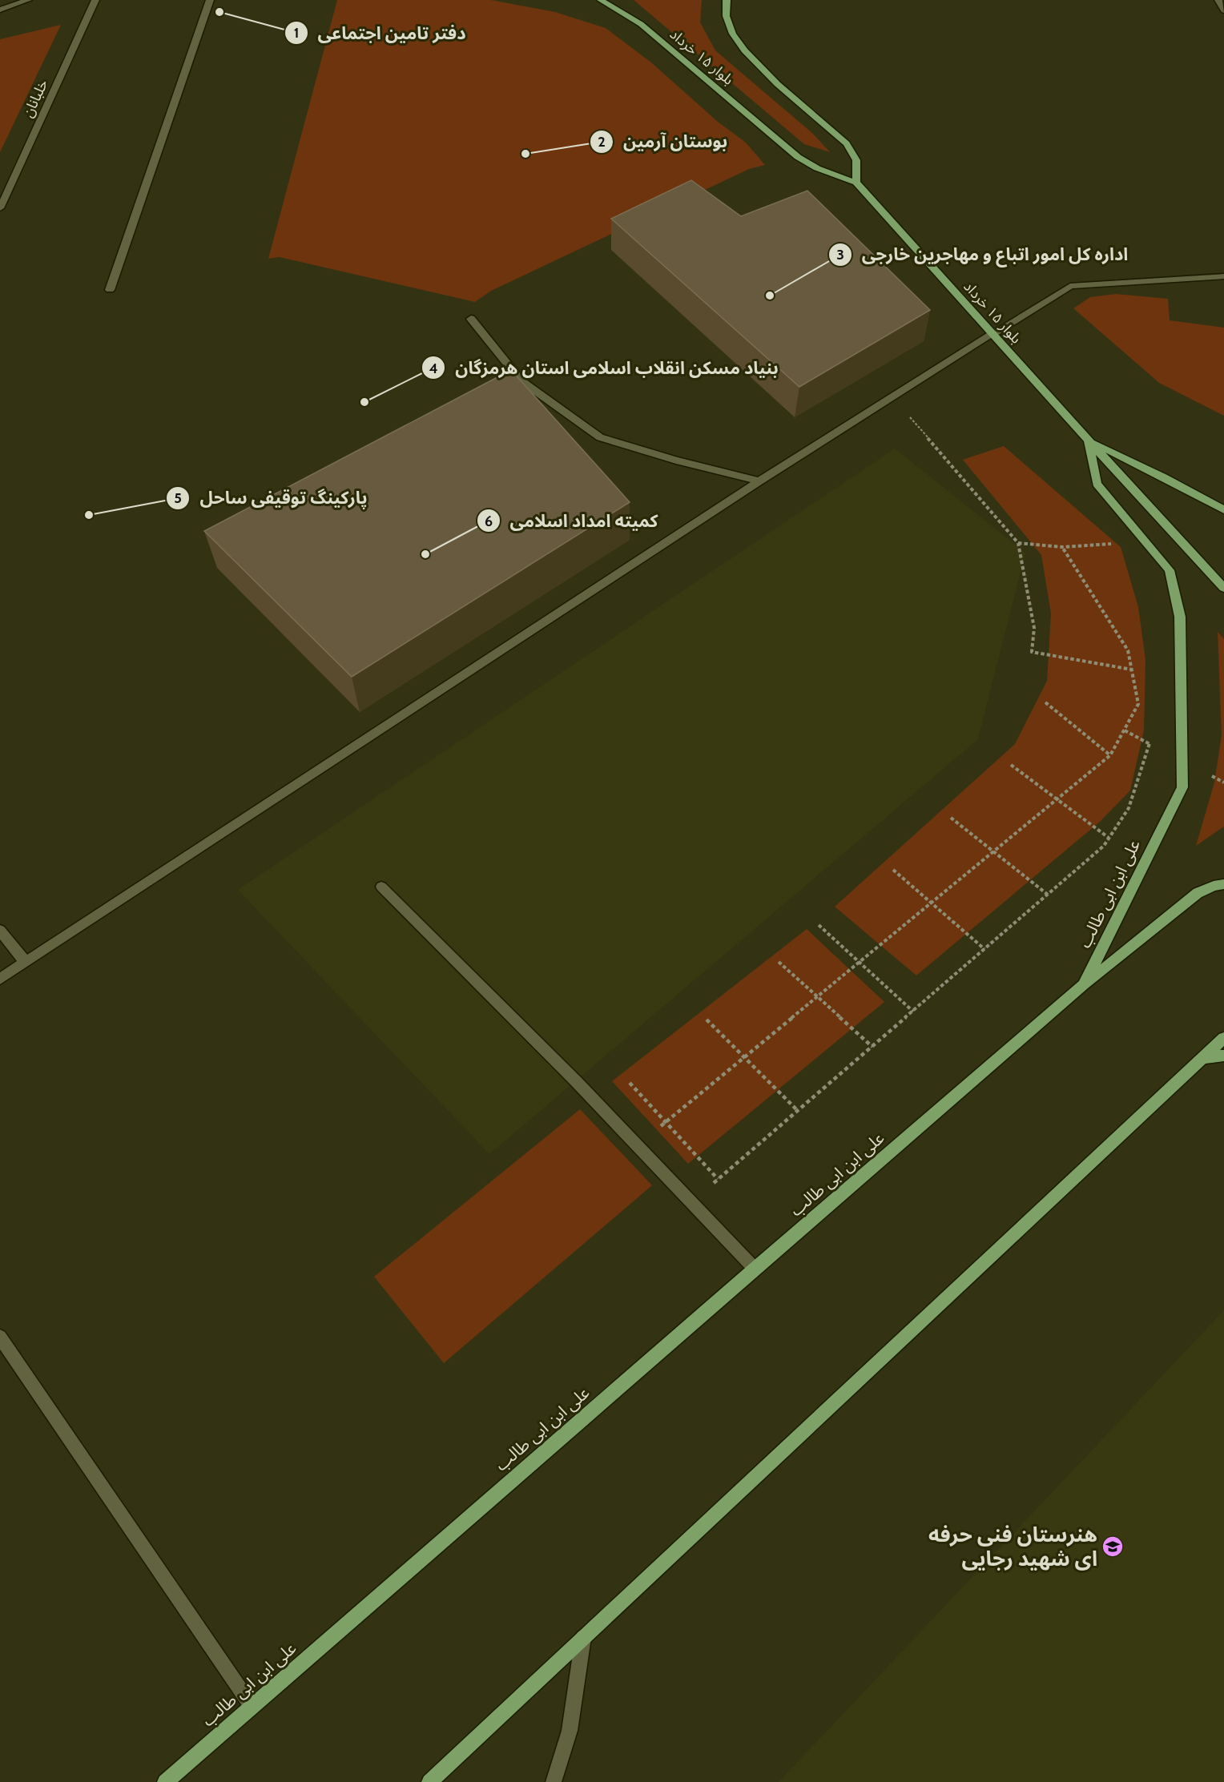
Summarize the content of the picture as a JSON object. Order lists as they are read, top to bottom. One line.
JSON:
{"streets":{"main road":["بلوار ۱۵ خرداد","علی ابن ابی طالب"],"street":["خلبانان"]},"crossings":[["بلوار ۱۵ خرداد","علی ابن ابی طالب"]],"places":{"other":["دفتر تامین اجتماعی","بوستان آرمین","اداره کل امور اتباع و مهاجرین خارجی","بنیاد مسکن انقلاب اسلامی استان هرمزگان","پارکینگ توقیفی ساحل","کمیته امداد اسلامی"],"school or university":["هنرستان فنی حرفه ای شهید رجایی"]}}
